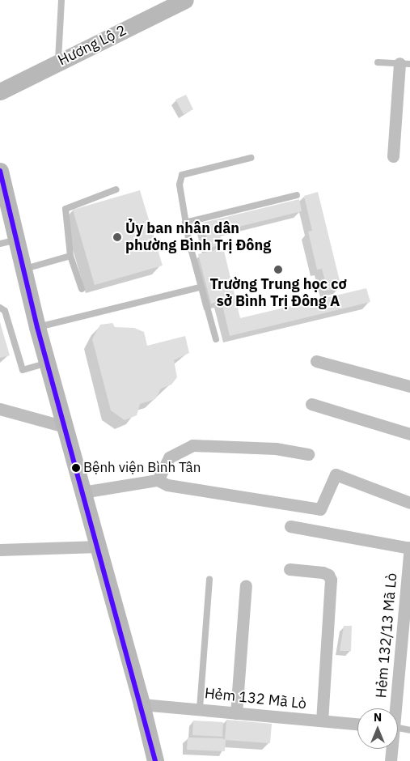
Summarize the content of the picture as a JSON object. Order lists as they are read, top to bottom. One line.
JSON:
{"streets":{"main road":["Hương Lộ 2"],"street":["Hẻm 132/13 Mã Lò","Hẻm 132 Mã Lò"]},"places":["Ủy ban nhân dân phường Bình Trị Đông","Trường Trung học cơ sở Bình Trị Đông A","Bệnh viện Bình Tân"],"north":"top"}
